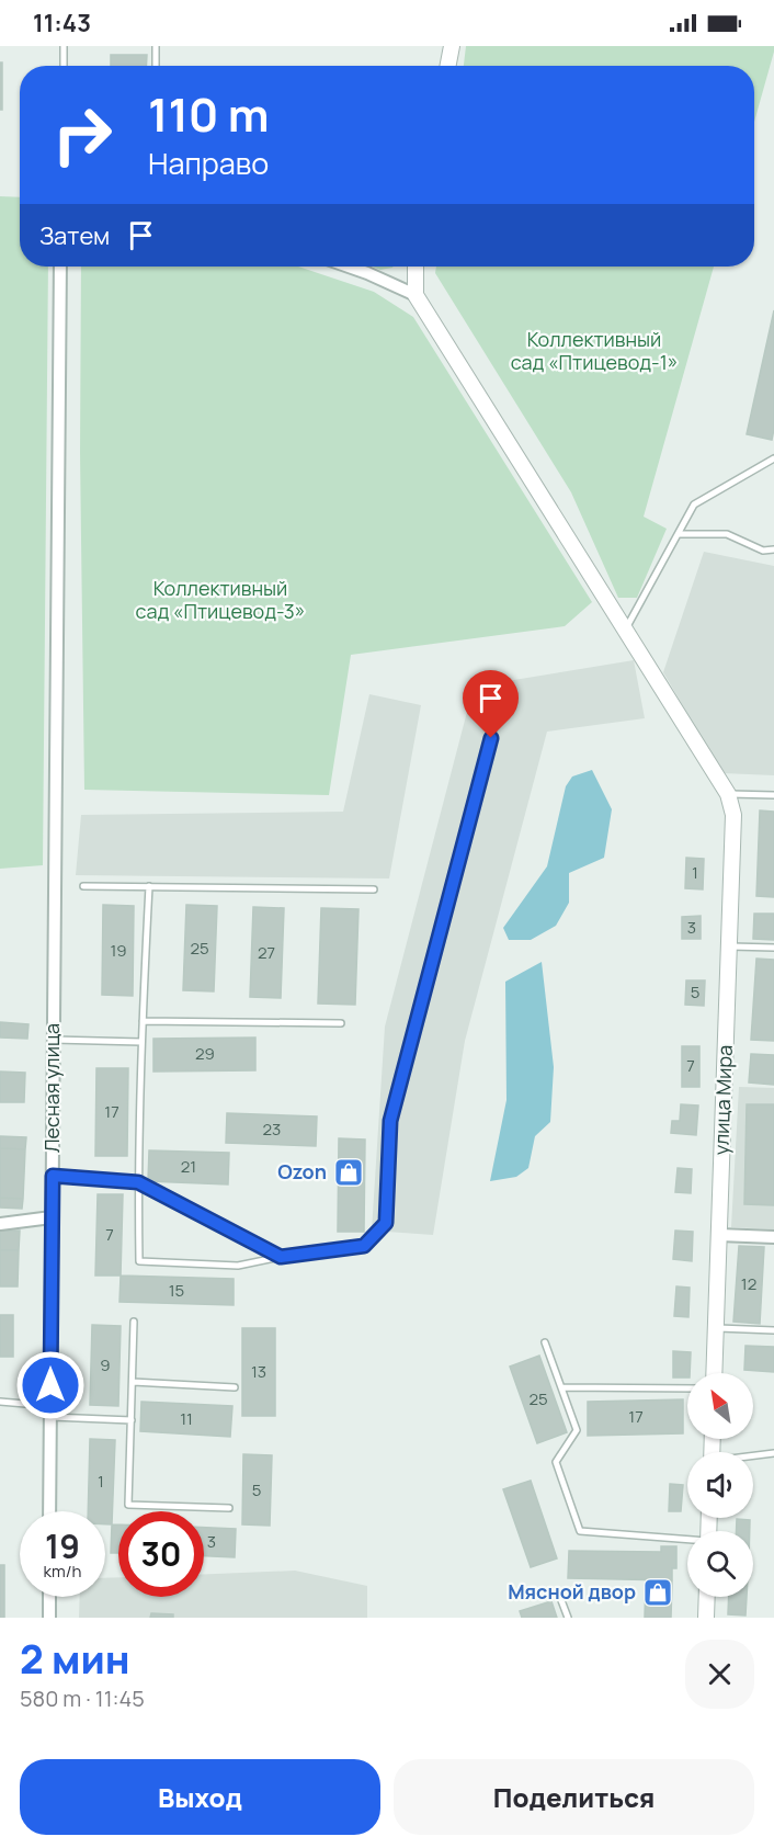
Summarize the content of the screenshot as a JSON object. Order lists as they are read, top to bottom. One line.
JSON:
{"streets":{"street":["Лесная улица","улица Мира"]},"parks":["Коллективный сад «Птицевод-1»","Коллективный сад «Птицевод-3»"],"places":{"shop":["Ozon","Мясной двор"]},"house_numbers":["1","3","25","19","27","5","29","7","17","23","21","7","12","15","9","13","25","17","11","1","5","3"],"north":"top left","page":{"status":"11:43","turn":["110 m","Направо"],"then":"Затем","speed":"19 km/h","limit":"30","heading":["2 мин","580 m · 11:45"],"buttons":["Выход","Поделиться"]}}
